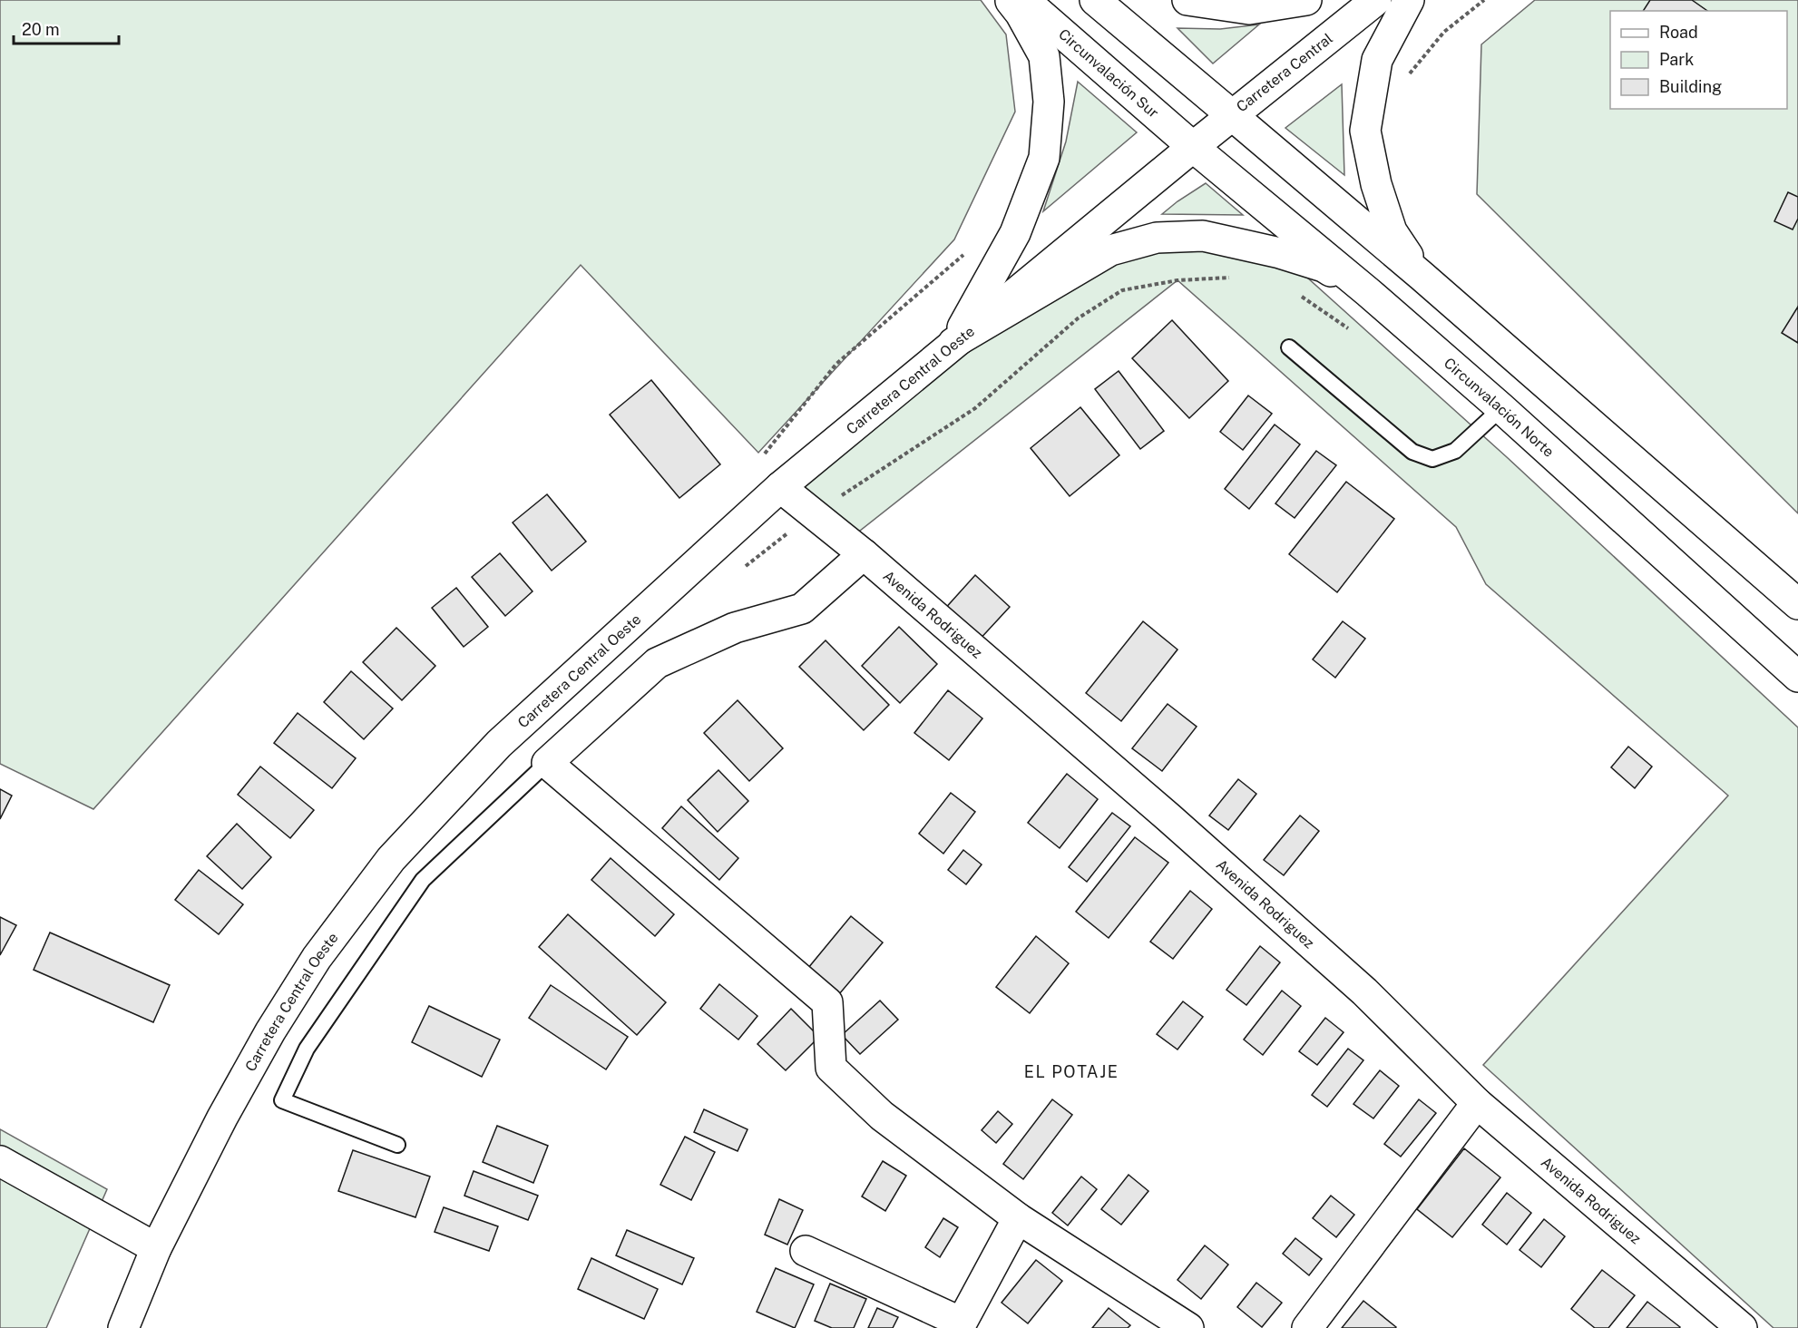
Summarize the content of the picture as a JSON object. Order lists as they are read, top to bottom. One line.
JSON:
{"streets":{"main road":["Carretera Central","Circunvalación Sur","Carretera Central Oeste","Circunvalación Norte","Avenida Rodriguez"]},"crossings":[["Carretera Central","Circunvalación Sur"],["Carretera Central","Carretera Central Oeste"],["Carretera Central","Circunvalación Norte"],["Circunvalación Sur","Carretera Central Oeste"],["Circunvalación Sur","Circunvalación Norte"],["Carretera Central Oeste","Circunvalación Norte"],["Carretera Central Oeste","Avenida Rodriguez"]],"districts":["EL POTAJE"],"legend":["Road","Park","Building"],"scale_bar":"20 m"}
